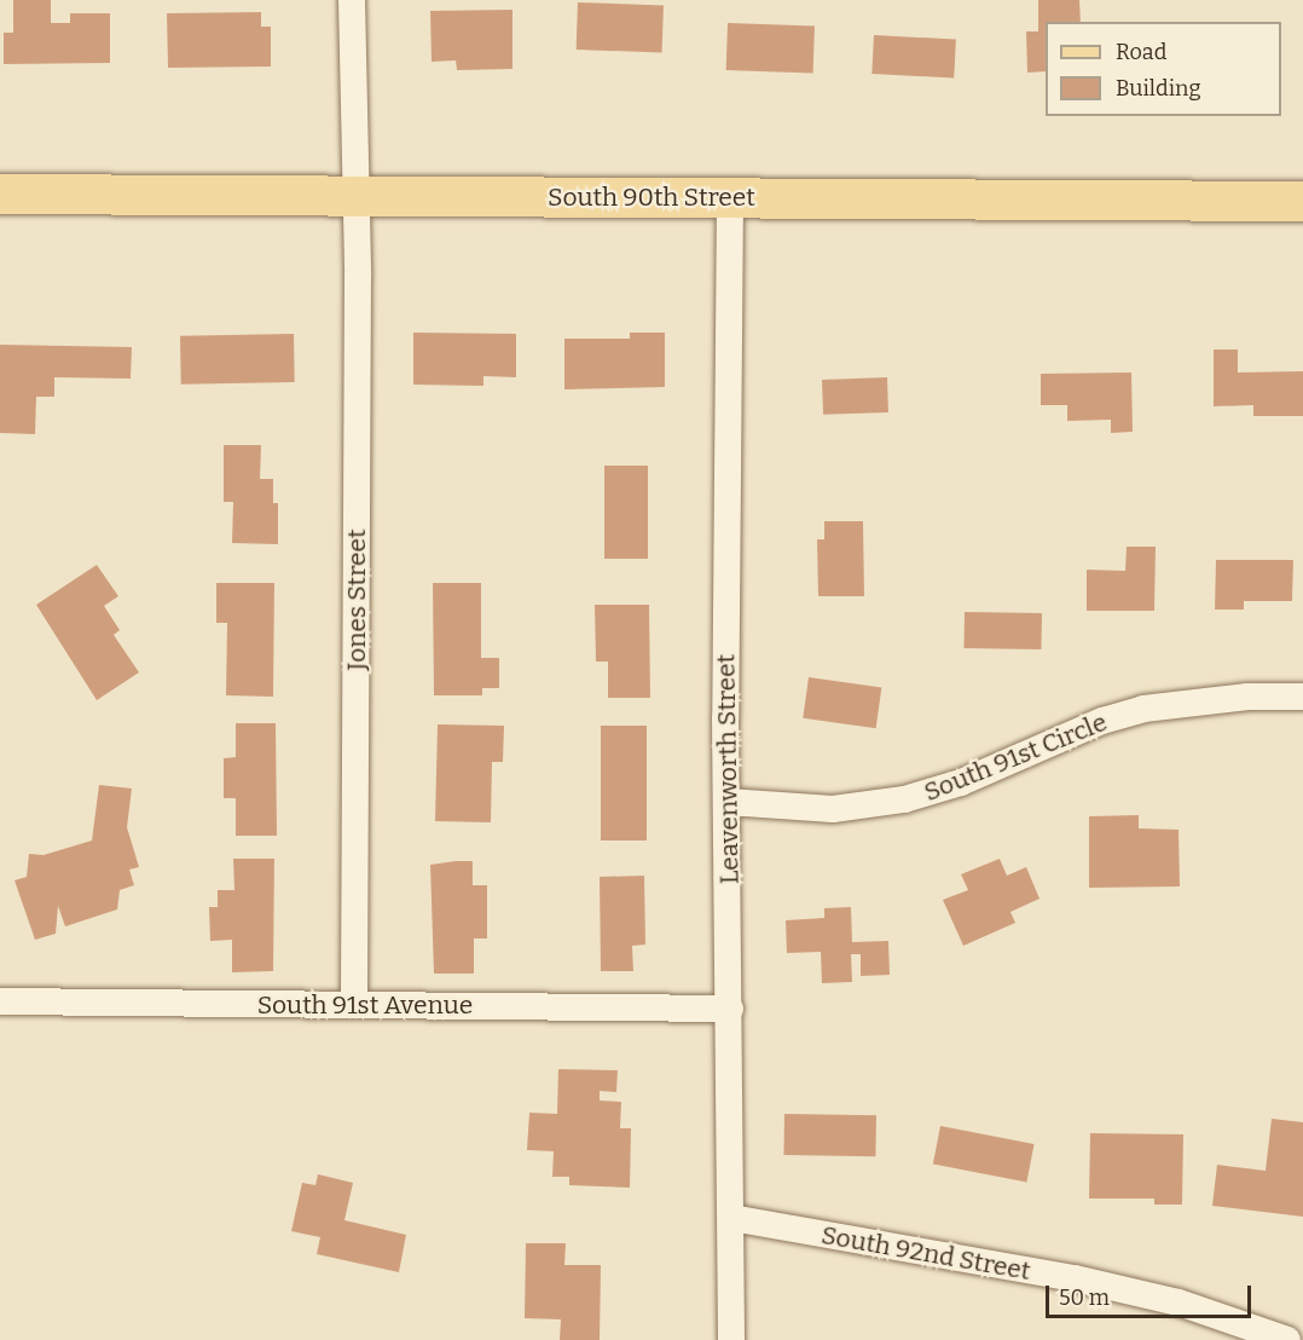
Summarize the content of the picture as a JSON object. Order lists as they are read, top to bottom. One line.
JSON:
{"streets":{"main road":["South 90th Street"],"street":["Jones Street","South 91st Circle","Leavenworth Street","South 91st Avenue","South 92nd Street"]},"crossings":[["South 90th Street","Jones Street"],["South 90th Street","Leavenworth Street"],["Jones Street","South 91st Avenue"],["South 91st Circle","Leavenworth Street"],["Leavenworth Street","South 91st Avenue"],["Leavenworth Street","South 92nd Street"]],"legend":["Road","Building"],"scale_bar":"50 m"}
